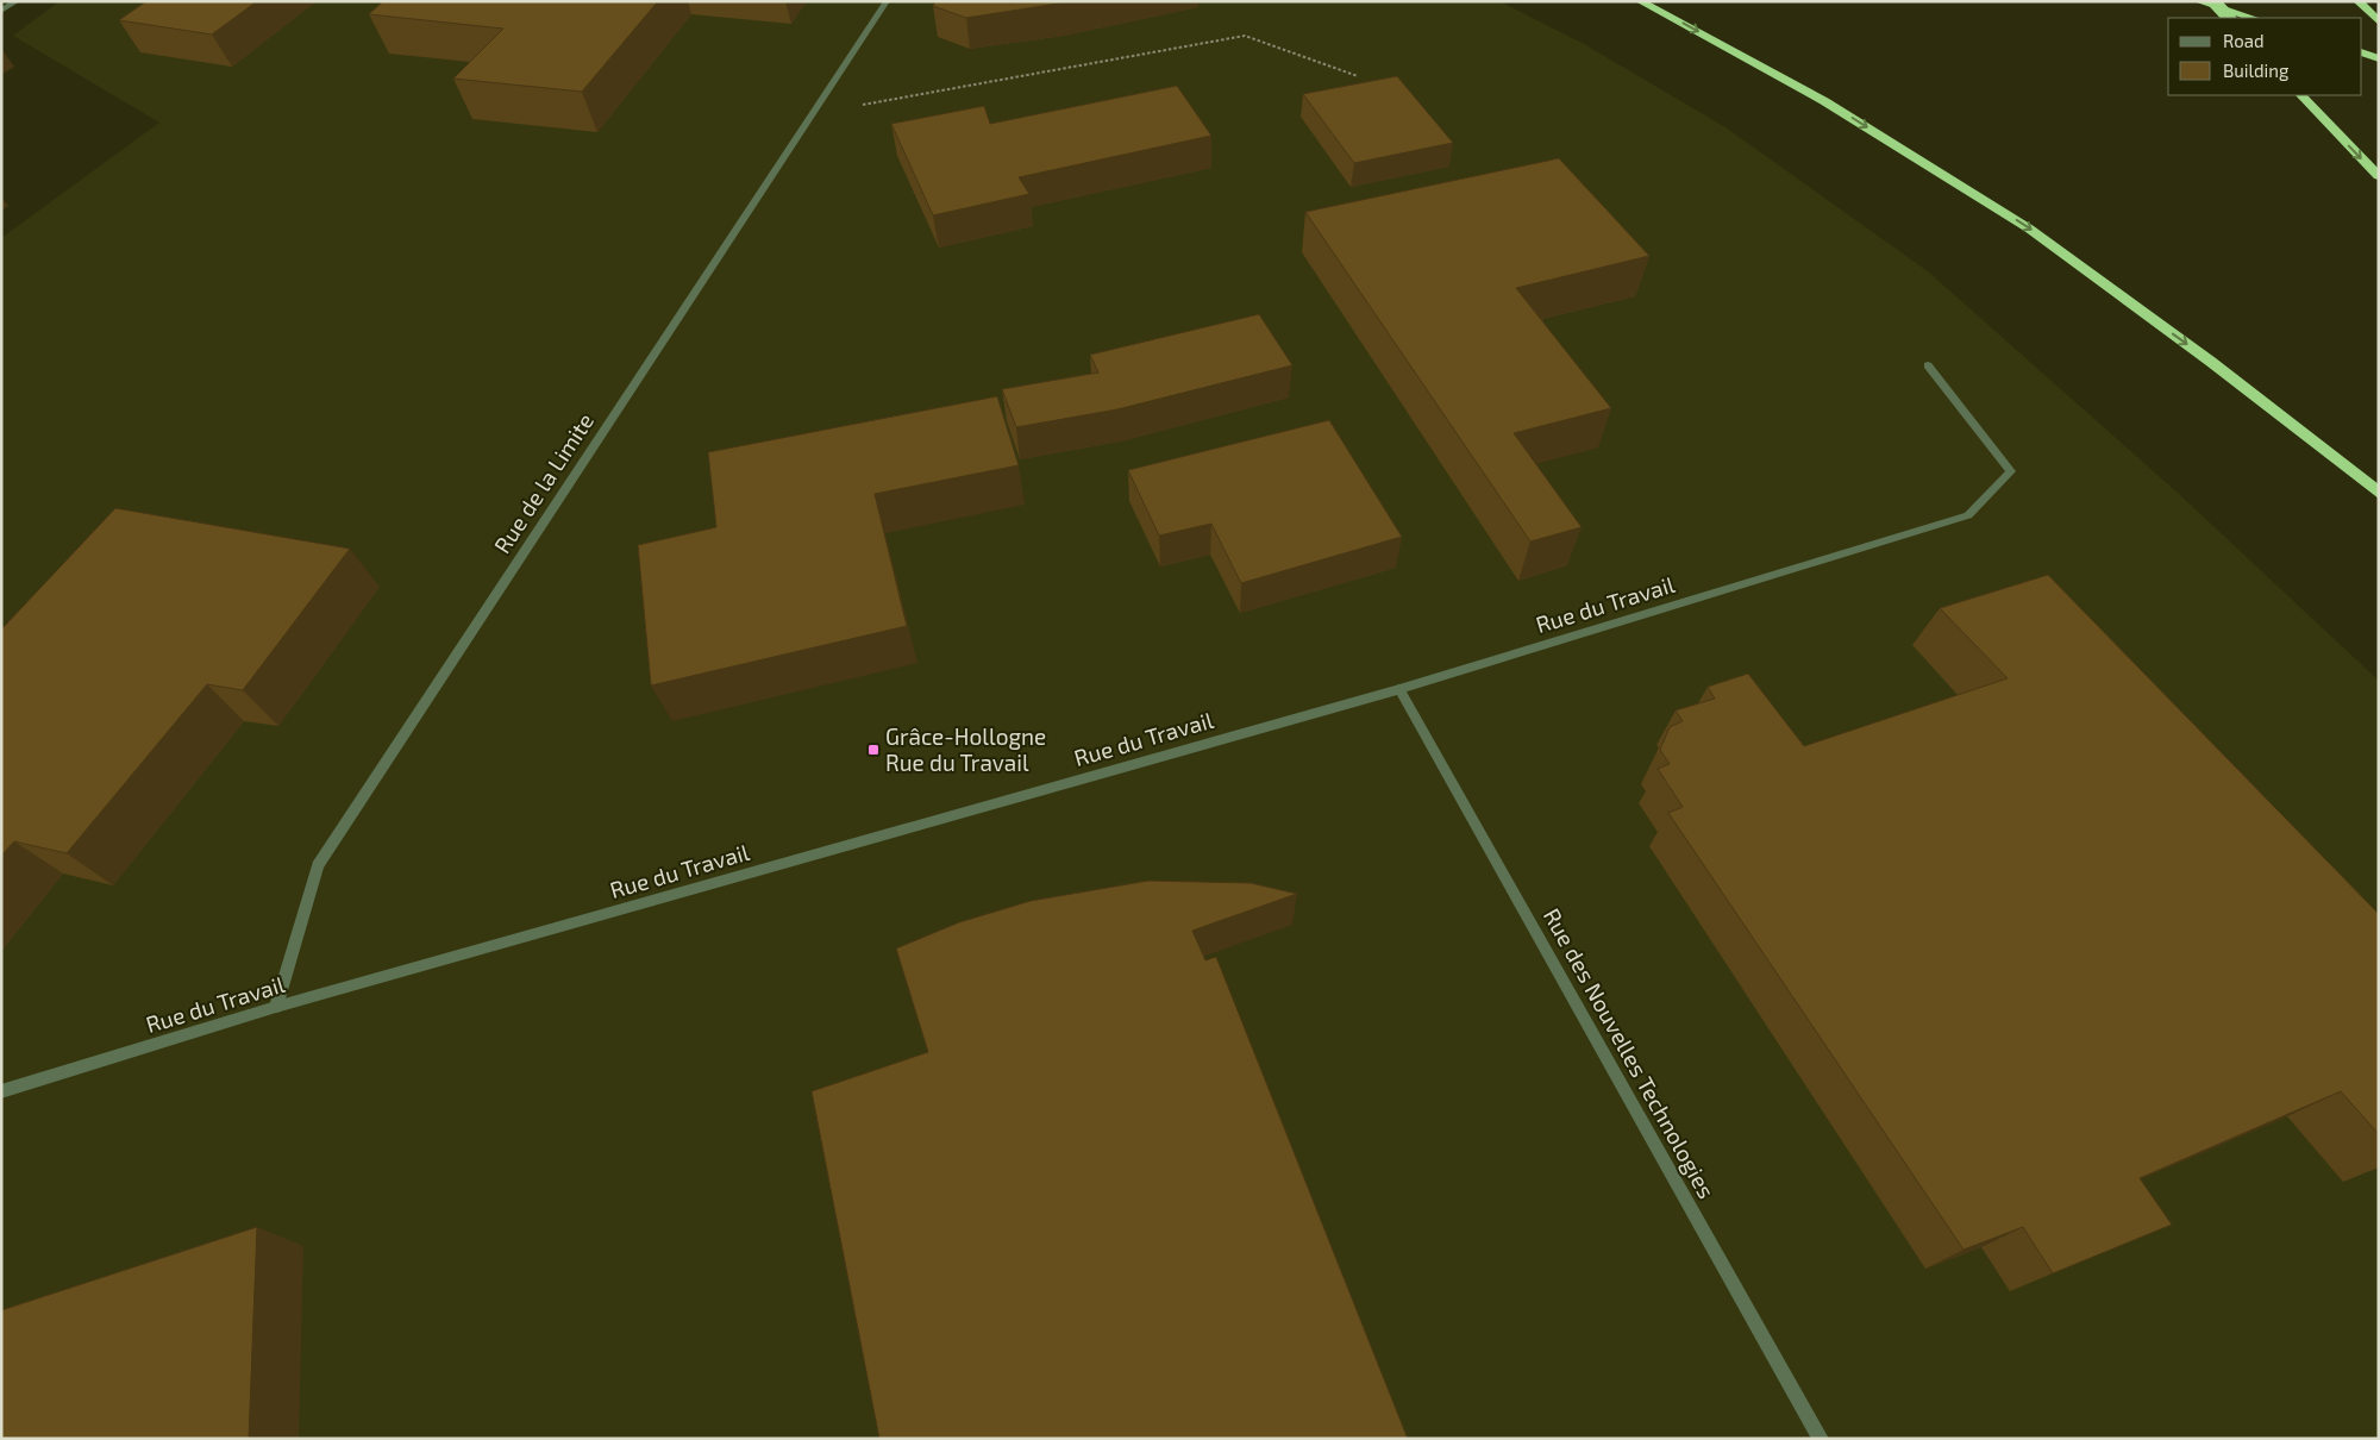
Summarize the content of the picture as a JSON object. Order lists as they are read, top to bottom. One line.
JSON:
{"streets":{"street":["Rue de la Limite","Rue du Travail","Rue des Nouvelles Technologies"]},"crossings":[["Rue de la Limite","Rue du Travail"],["Rue du Travail","Rue des Nouvelles Technologies"]],"places":{"transit":["Grâce-Hollogne Rue du Travail"]},"legend":["Road","Building"]}
